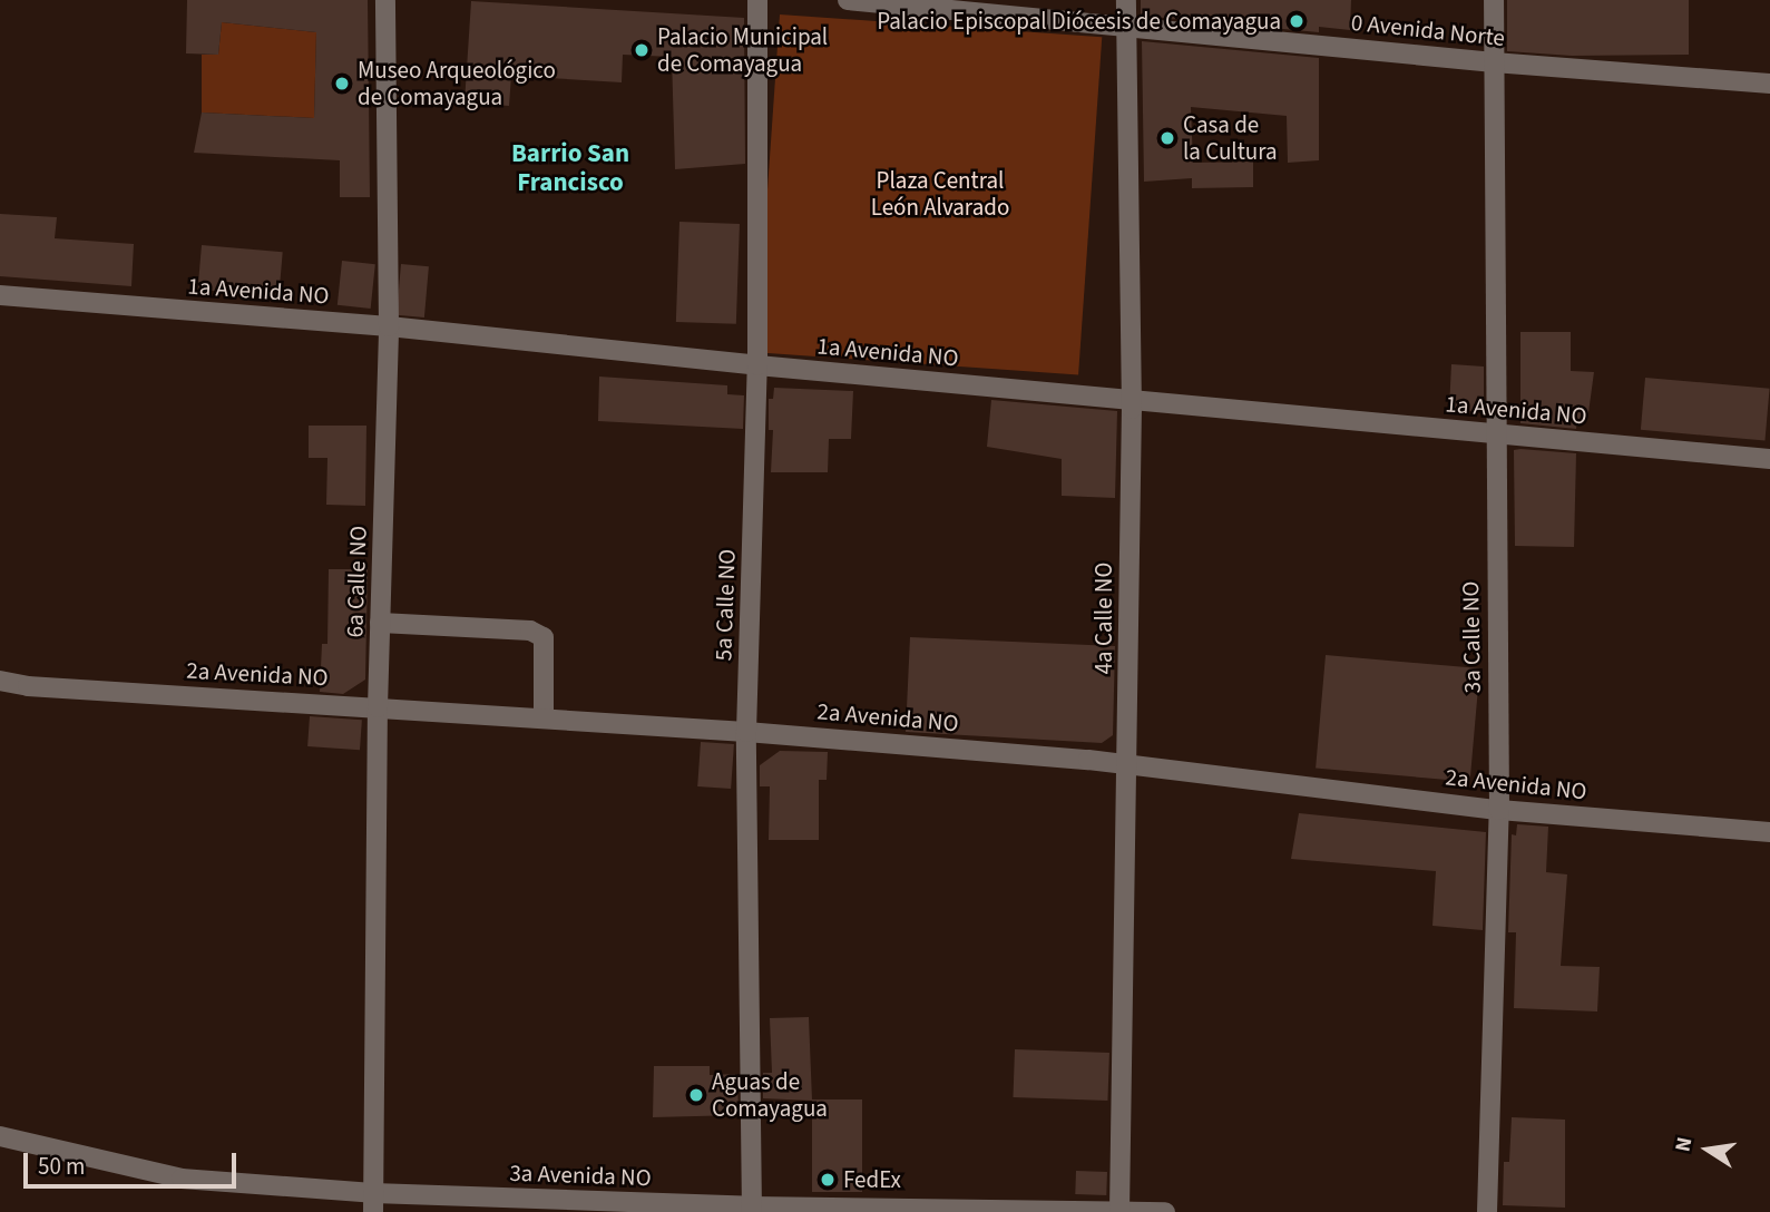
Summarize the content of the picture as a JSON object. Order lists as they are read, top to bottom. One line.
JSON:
{"streets":{"street":["0 Avenida Norte","1a Avenida NO","6a Calle NO","5a Calle NO","4a Calle NO","3a Calle NO","2a Avenida NO","3a Avenida NO"]},"crossings":[["0 Avenida Norte","4a Calle NO"],["0 Avenida Norte","3a Calle NO"],["1a Avenida NO","6a Calle NO"],["1a Avenida NO","5a Calle NO"],["1a Avenida NO","4a Calle NO"],["1a Avenida NO","3a Calle NO"],["6a Calle NO","2a Avenida NO"],["6a Calle NO","3a Avenida NO"],["5a Calle NO","2a Avenida NO"],["5a Calle NO","3a Avenida NO"],["4a Calle NO","2a Avenida NO"],["4a Calle NO","3a Avenida NO"],["3a Calle NO","2a Avenida NO"]],"districts":["Barrio San Francisco"],"parks":["Plaza Central León Alvarado"],"places":["Palacio Episcopal Diócesis de Comayagua","Palacio Municipal de Comayagua","Museo Arqueológico de Comayagua","Casa de la Cultura","Aguas de Comayagua","FedEx"],"scale_bar":"50 m","north":"left"}
